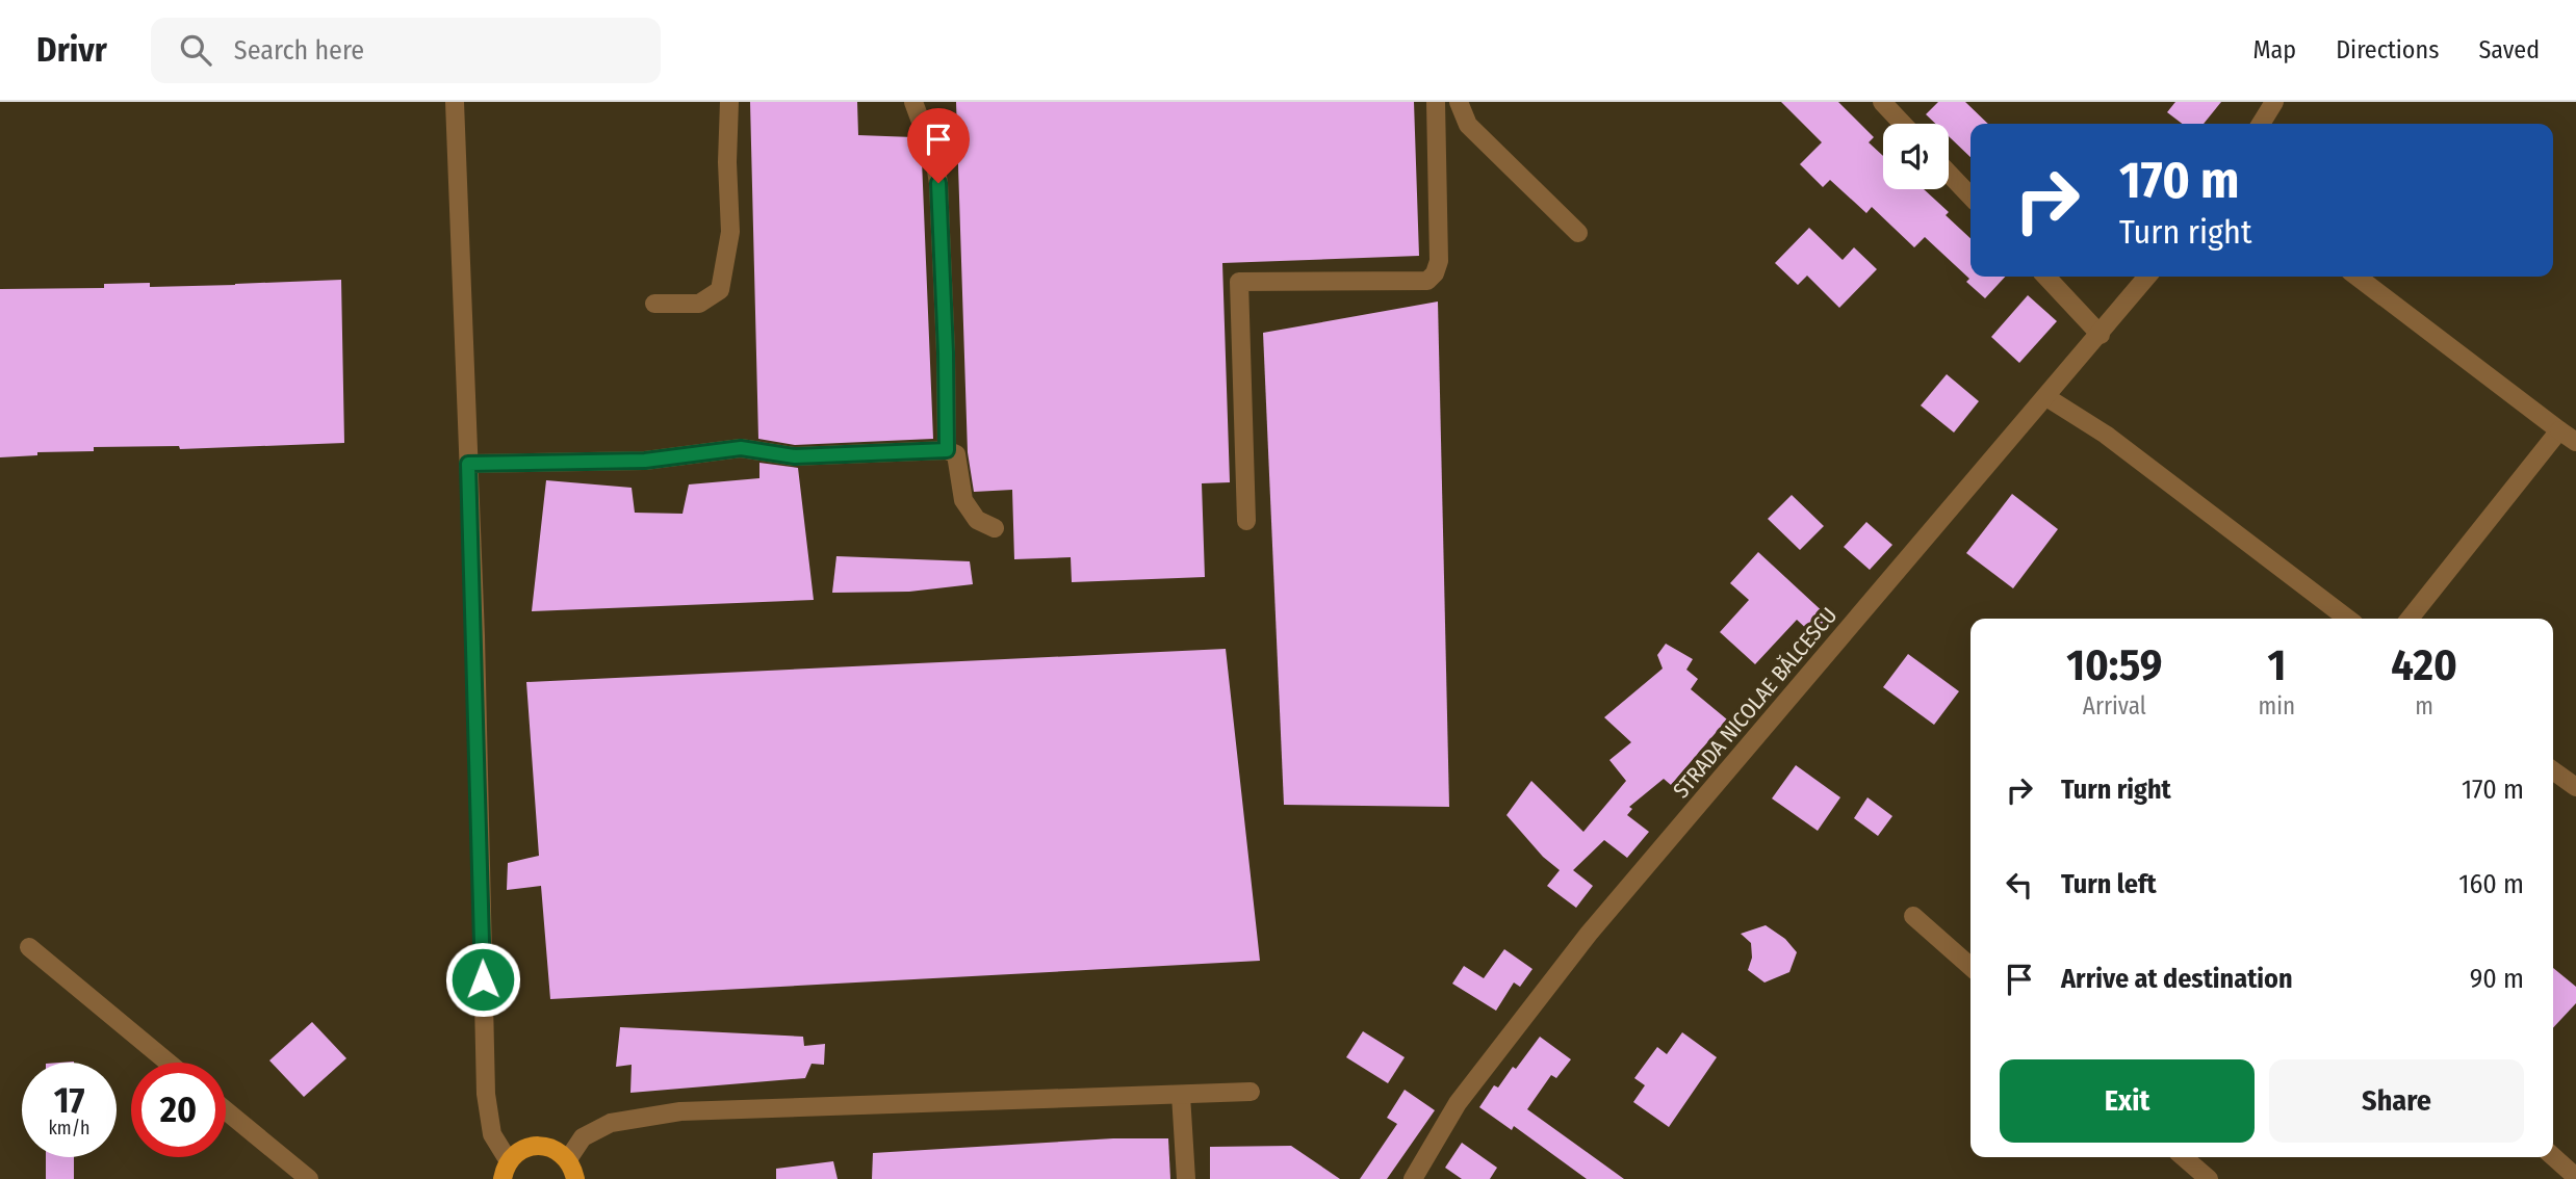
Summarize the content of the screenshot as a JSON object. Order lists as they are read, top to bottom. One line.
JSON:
{"streets":{"street":["STRADA NICOLAE BĂLCESCU"]},"page":{"header":"Drivr","search":"Search here","nav":["Map","Directions","Saved"],"turn":["170 m","Turn right"],"eta":["10:59","Arrival","1","min","420","m"],"list":[{"name":"Turn right","value":"170 m"},{"name":"Turn left","value":"160 m"},{"name":"Arrive at destination","value":"90 m"}],"buttons":["Exit","Share"],"speed":"17 km/h","limit":"20"}}
